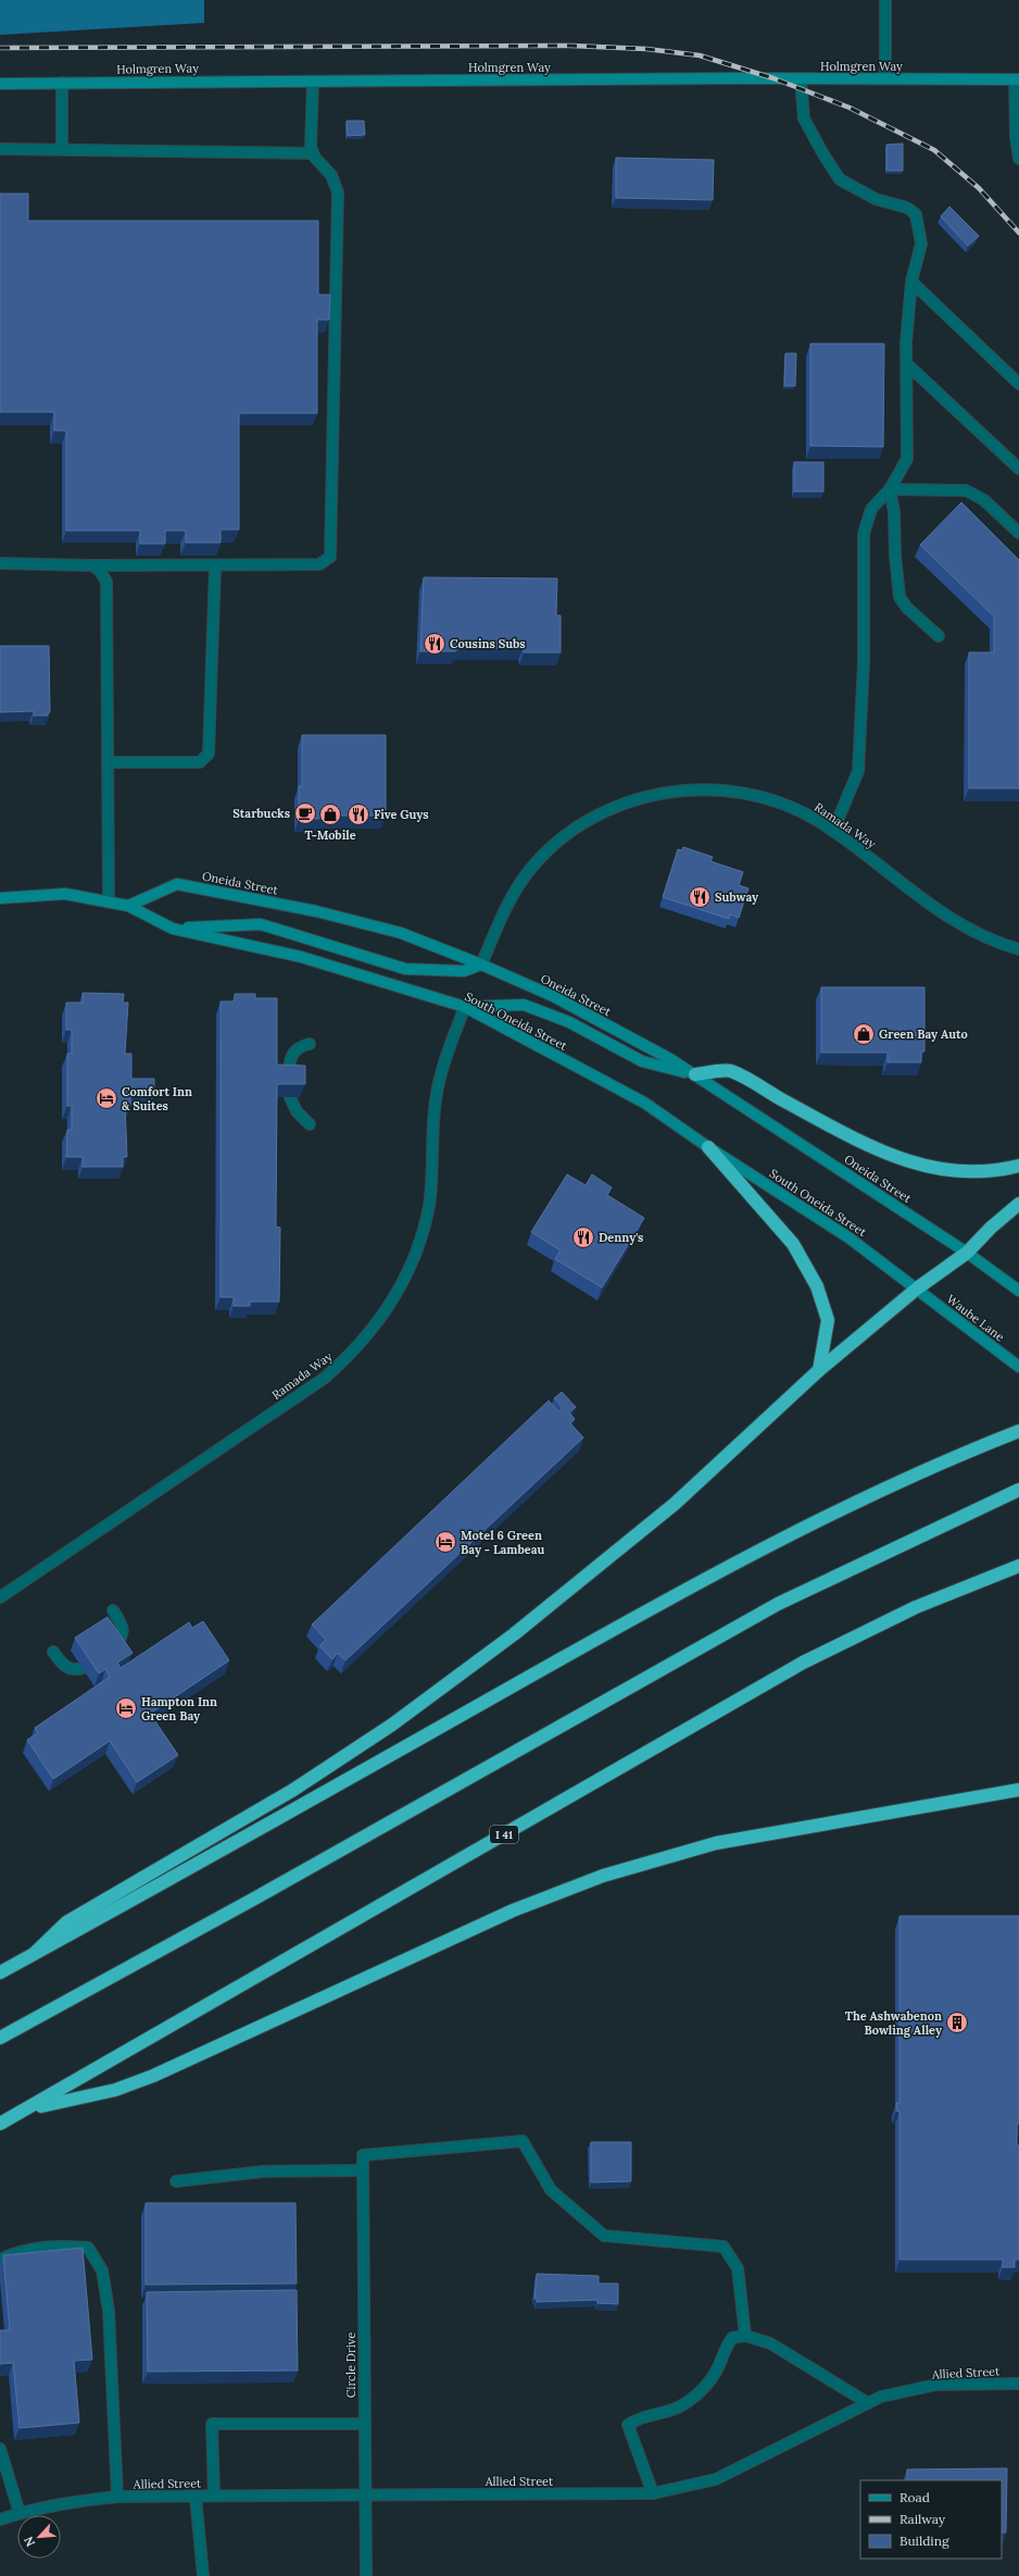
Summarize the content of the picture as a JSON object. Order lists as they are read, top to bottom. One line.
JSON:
{"streets":{"highway":["I 41"],"street":["Holmgren Way","Ramada Way","Oneida Street","South Oneida Street","Waube Lane","Circle Drive","Allied Street"]},"crossings":[["Ramada Way","Oneida Street"],["Ramada Way","South Oneida Street"],["Oneida Street","South Oneida Street"],["South Oneida Street","Waube Lane"],["Circle Drive","Allied Street"]],"places":{"restaurant":["Cousins Subs","Five Guys","Subway","Denny's"],"cafe":["Starbucks"],"shop":["T-Mobile","Green Bay Auto"],"hotel":["Comfort Inn & Suites","Motel 6 Green Bay - Lambeau","Hampton Inn Green Bay"],"building":["The Ashwabenon Bowling Alley"]},"legend":["Road","Railway","Building"],"north":"bottom left"}
